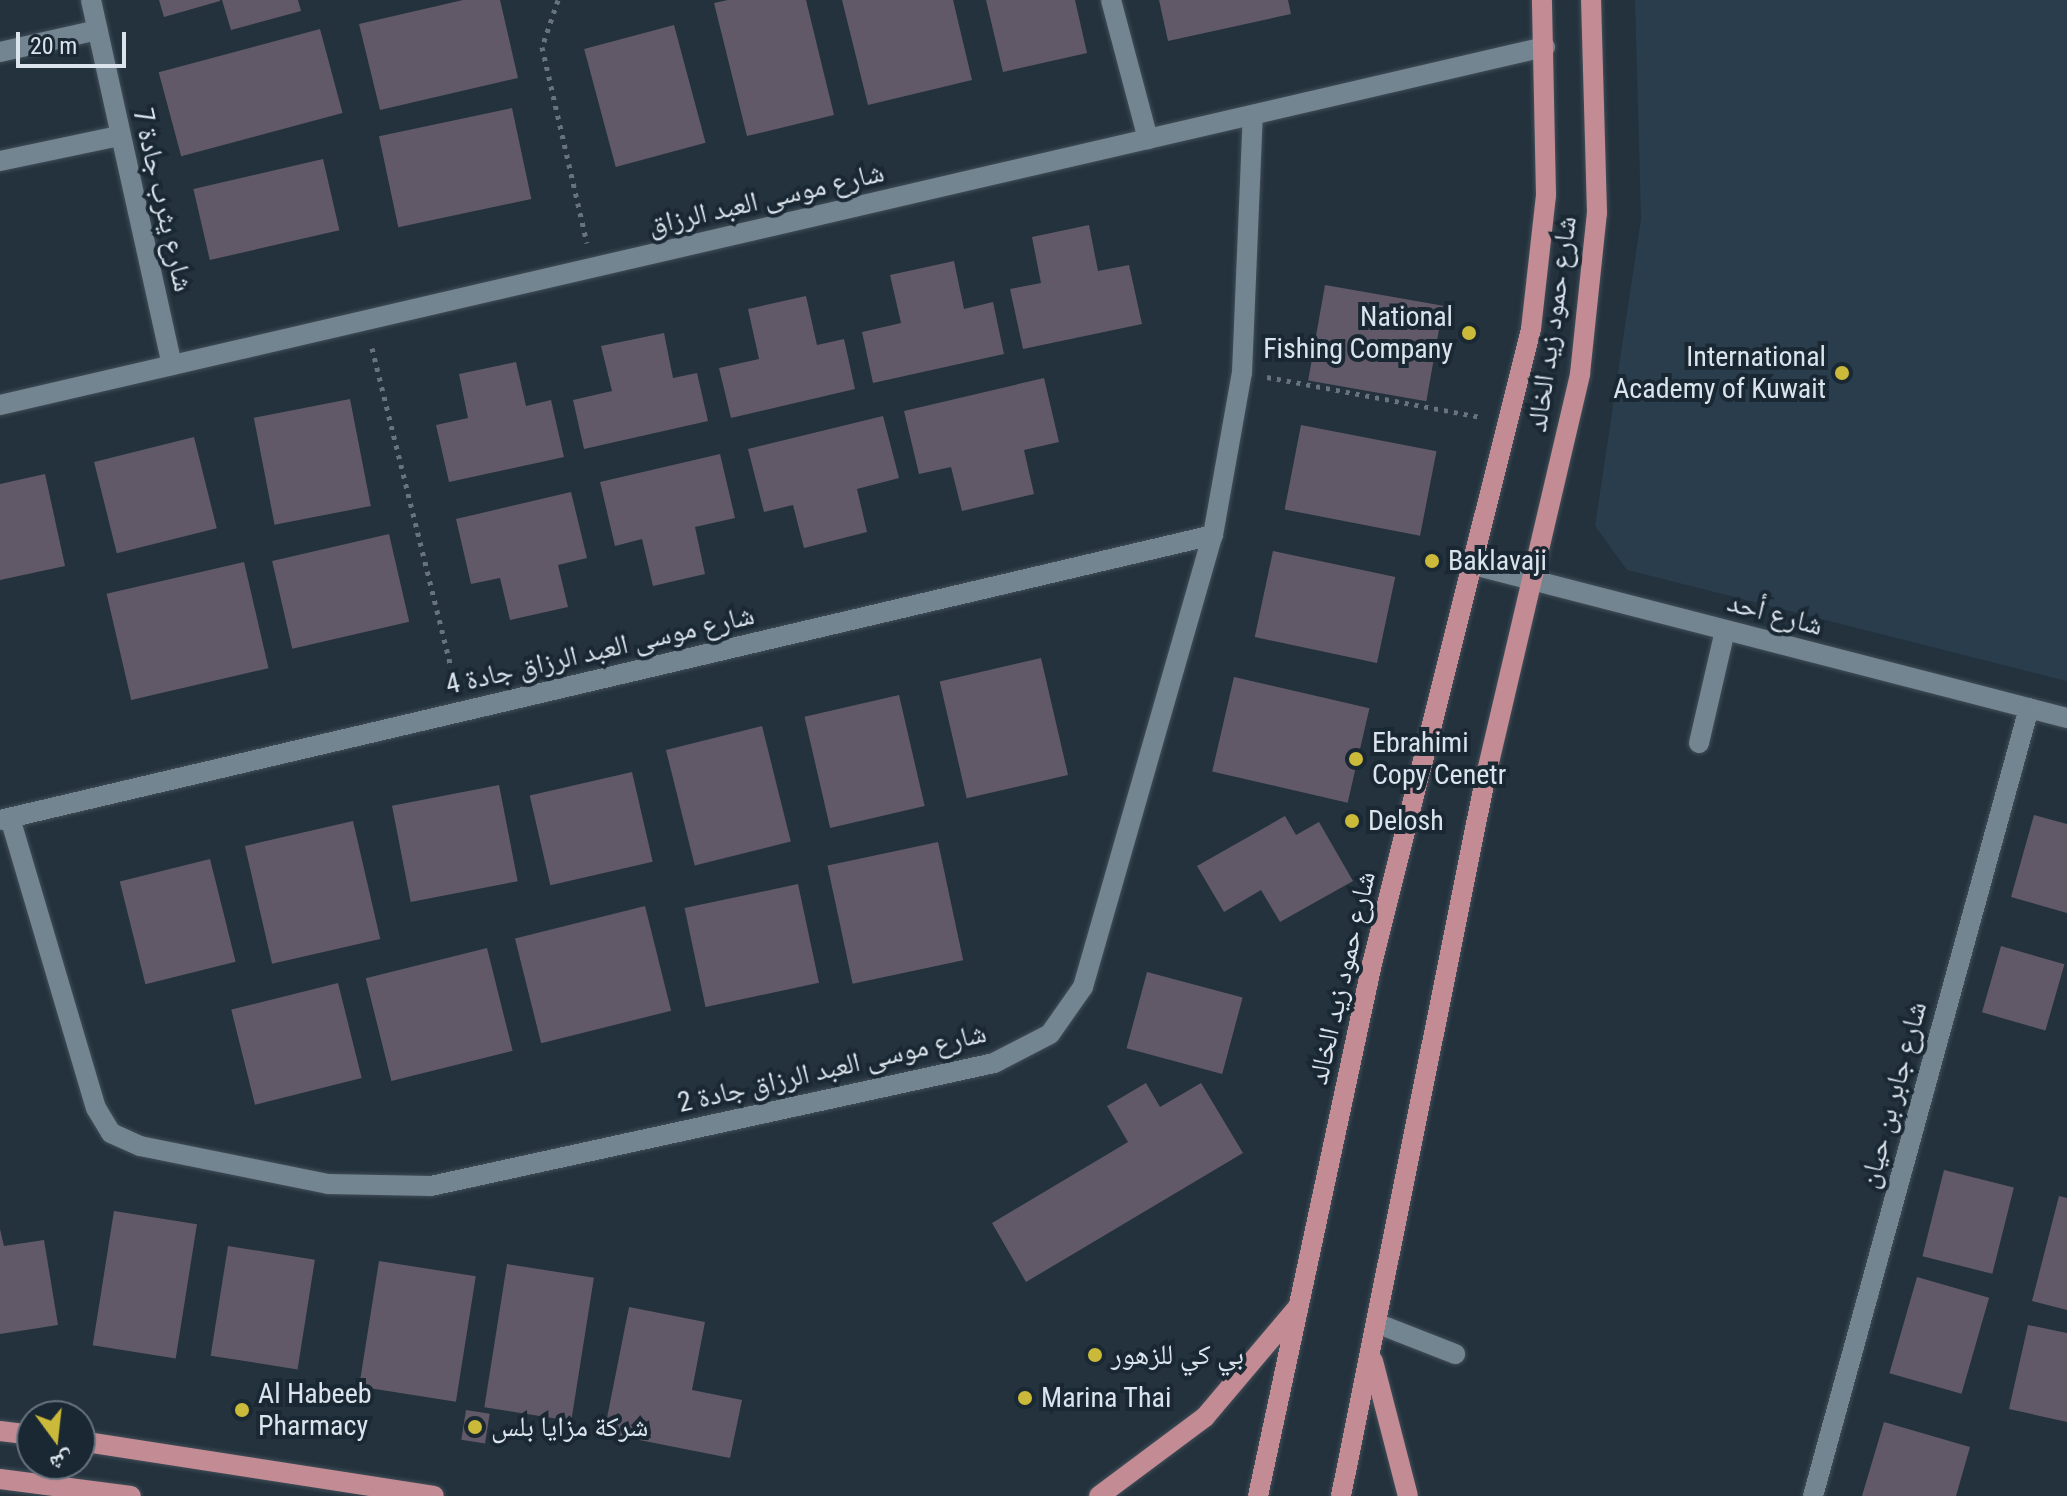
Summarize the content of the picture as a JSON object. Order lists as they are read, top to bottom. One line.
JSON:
{"streets":{"main road":["شارع حمود زيد الخالد"],"street":["شارع موسى العبد الرزاق","شارع يثرب جادة 7","شارع أحد","شارع موسى العبد الرزاق جادة 4","شارع موسى العبد الرزاق جادة 2","شارع جابر بن حيان"]},"crossings":[["شارع موسى العبد الرزاق","شارع يثرب جادة 7"],["شارع موسى العبد الرزاق","شارع حمود زيد الخالد"],["شارع موسى العبد الرزاق","شارع موسى العبد الرزاق جادة 2"],["شارع حمود زيد الخالد","شارع أحد"],["شارع أحد","شارع جابر بن حيان"],["شارع موسى العبد الرزاق جادة 4","شارع موسى العبد الرزاق جادة 2"]],"places":["National Fishing Company","International Academy of Kuwait","Baklavaji","Ebrahimi Copy Cenetr","Delosh","بي كي للزهور","Marina Thai","Al Habeeb Pharmacy","شركة مزايا بلس"],"scale_bar":"20 m","north":"bottom"}
